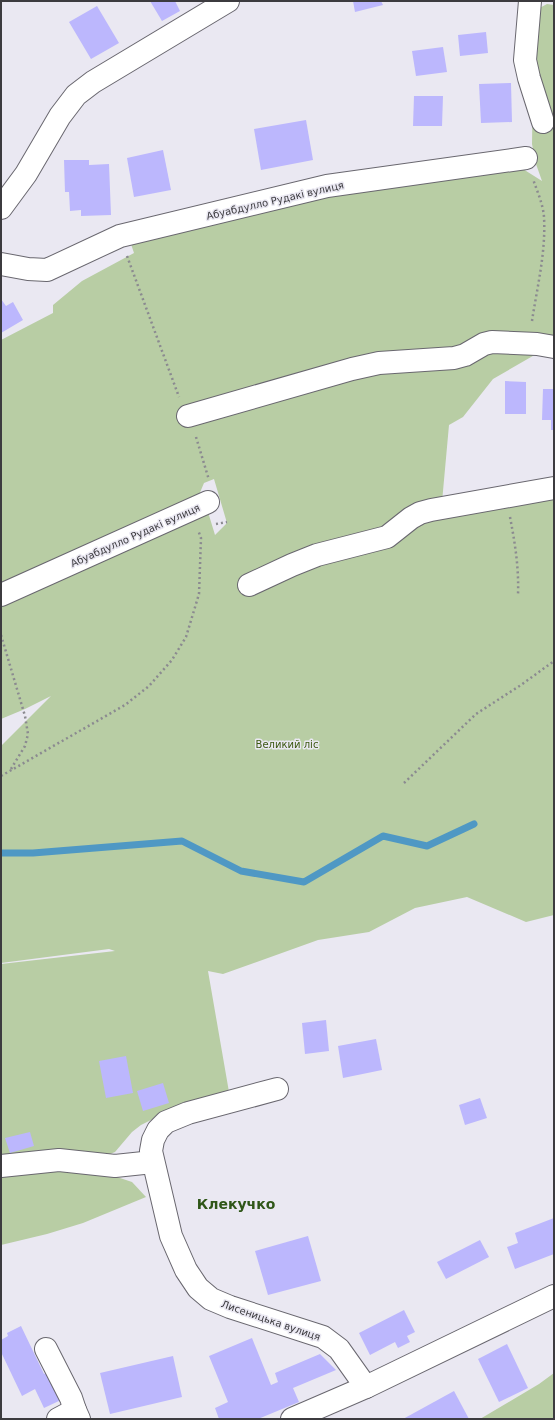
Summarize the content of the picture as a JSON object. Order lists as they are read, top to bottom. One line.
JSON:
{"streets":{"street":["Абуабдулло Рудакі вулиця","Лисеницька вулиця"]},"districts":["Клекучко"],"parks":["Великий ліс"]}
